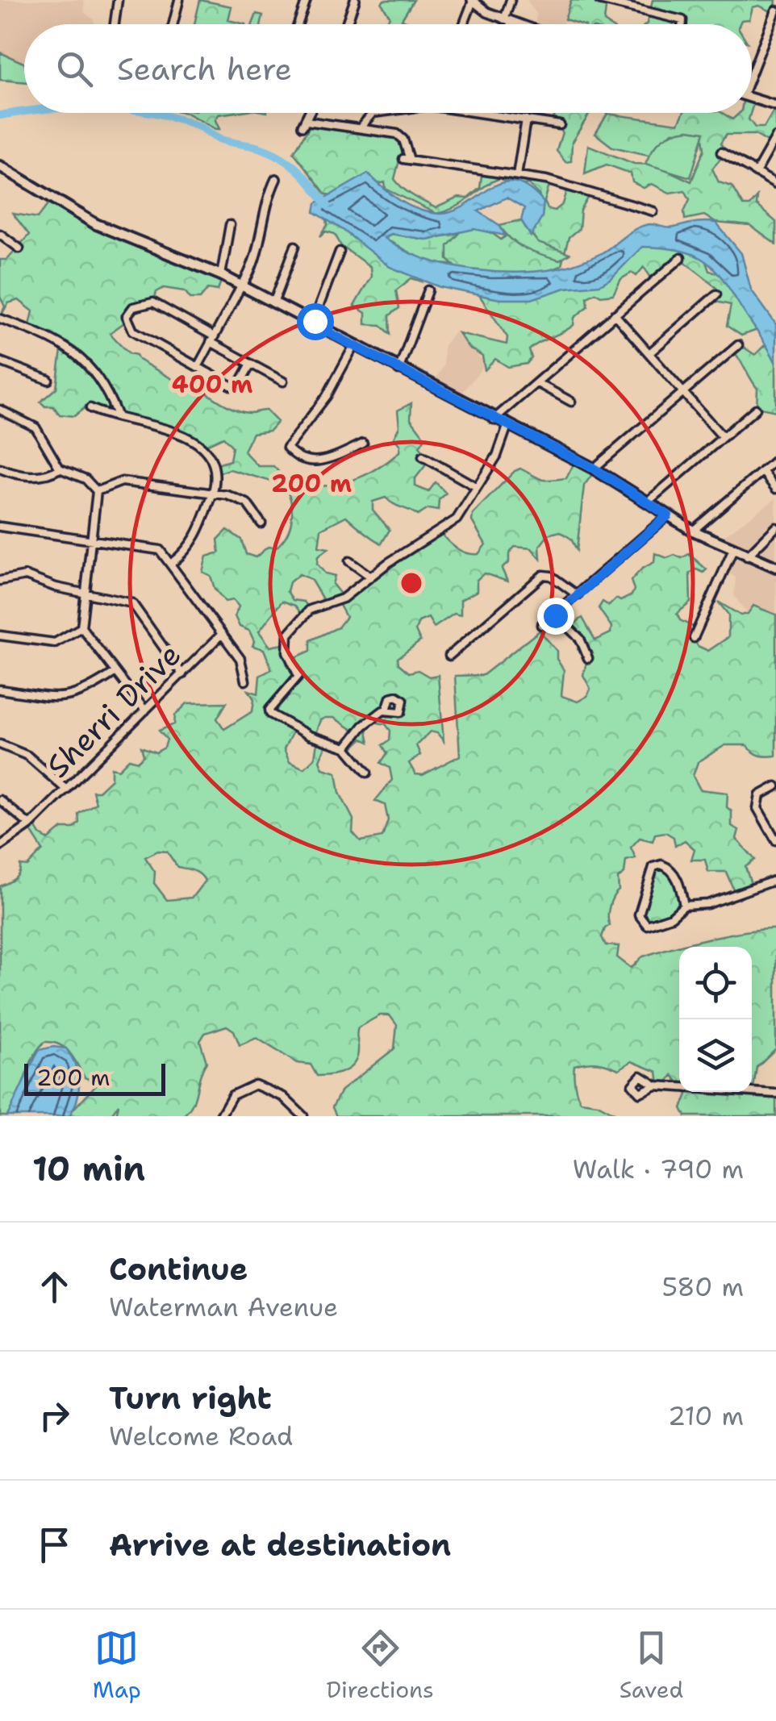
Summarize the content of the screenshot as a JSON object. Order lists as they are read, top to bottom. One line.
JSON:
{"streets":{"street":["Sherri Drive"]},"scale_bar":"200 m","page":{"search":"Search here","scale":"200 m","heading":["10 min","Walk · 790 m"],"list":[["Continue","Waterman Avenue","580 m"],["Turn right","Welcome Road","210 m"],"Arrive at destination"],"nav":["Map","Directions","Saved"]},"rings":["400 m","200 m"]}
